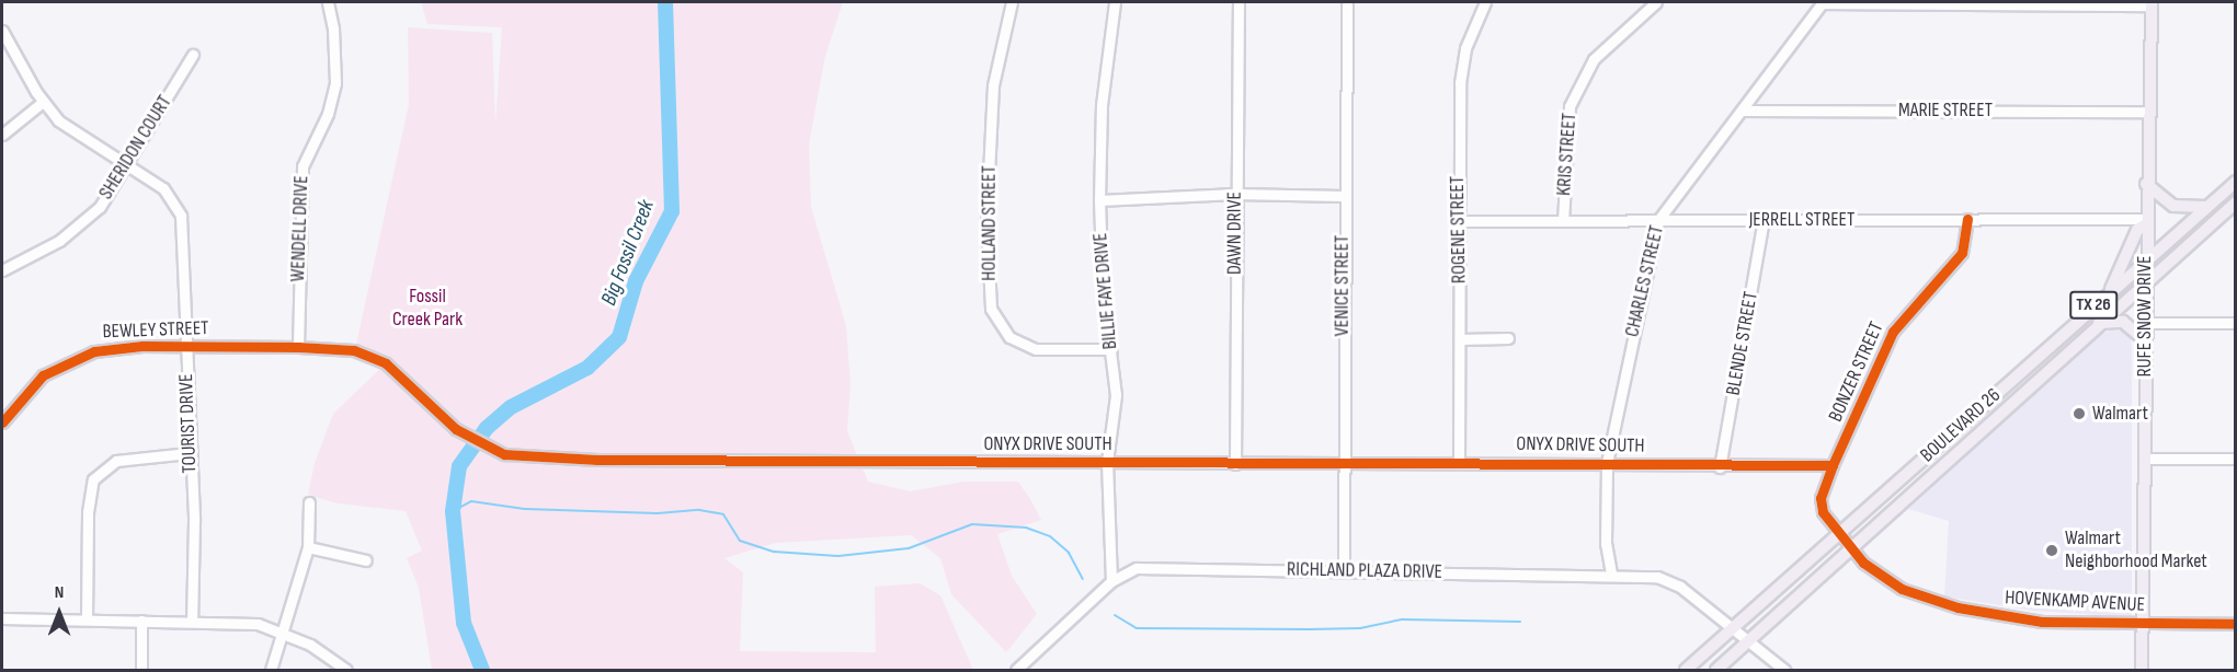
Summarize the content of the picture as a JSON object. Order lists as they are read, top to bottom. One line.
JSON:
{"streets":{"main road":["TX 26","RUFE SNOW DRIVE","BOULEVARD 26"],"street":["MARIE STREET","SHERIDON COURT","KRIS STREET","JERRELL STREET","HOLLAND STREET","WENDELL DRIVE","ROGENE STREET","DAWN DRIVE","CHARLES STREET","VENICE STREET","BILLIE FAYE DRIVE","BEWLEY STREET","BLENDE STREET","BONZER STREET","TOURIST DRIVE","ONYX DRIVE SOUTH","RICHLAND PLAZA DRIVE","HOVENKAMP AVENUE"]},"crossings":[["MARIE STREET","CHARLES STREET"],["MARIE STREET","RUFE SNOW DRIVE"],["SHERIDON COURT","TOURIST DRIVE"],["KRIS STREET","JERRELL STREET"],["JERRELL STREET","ROGENE STREET"],["JERRELL STREET","CHARLES STREET"],["JERRELL STREET","RUFE SNOW DRIVE"],["JERRELL STREET","BLENDE STREET"],["JERRELL STREET","BONZER STREET"],["HOLLAND STREET","BILLIE FAYE DRIVE"],["WENDELL DRIVE","BEWLEY STREET"],["WENDELL DRIVE","ONYX DRIVE SOUTH"],["ROGENE STREET","ONYX DRIVE SOUTH"],["DAWN DRIVE","ONYX DRIVE SOUTH"],["CHARLES STREET","ONYX DRIVE SOUTH"],["CHARLES STREET","RICHLAND PLAZA DRIVE"],["VENICE STREET","ONYX DRIVE SOUTH"],["VENICE STREET","RICHLAND PLAZA DRIVE"],["BILLIE FAYE DRIVE","ONYX DRIVE SOUTH"],["BILLIE FAYE DRIVE","RICHLAND PLAZA DRIVE"],["RUFE SNOW DRIVE","BOULEVARD 26"],["RUFE SNOW DRIVE","HOVENKAMP AVENUE"],["BEWLEY STREET","TOURIST DRIVE"],["BEWLEY STREET","ONYX DRIVE SOUTH"],["BLENDE STREET","ONYX DRIVE SOUTH"],["BONZER STREET","BOULEVARD 26"],["BONZER STREET","ONYX DRIVE SOUTH"],["BONZER STREET","HOVENKAMP AVENUE"],["BOULEVARD 26","RICHLAND PLAZA DRIVE"],["BOULEVARD 26","HOVENKAMP AVENUE"]],"water":["Big Fossil Creek"],"parks":["Fossil Creek Park"],"places":["Walmart","Walmart Neighborhood Market"],"north":"top"}
